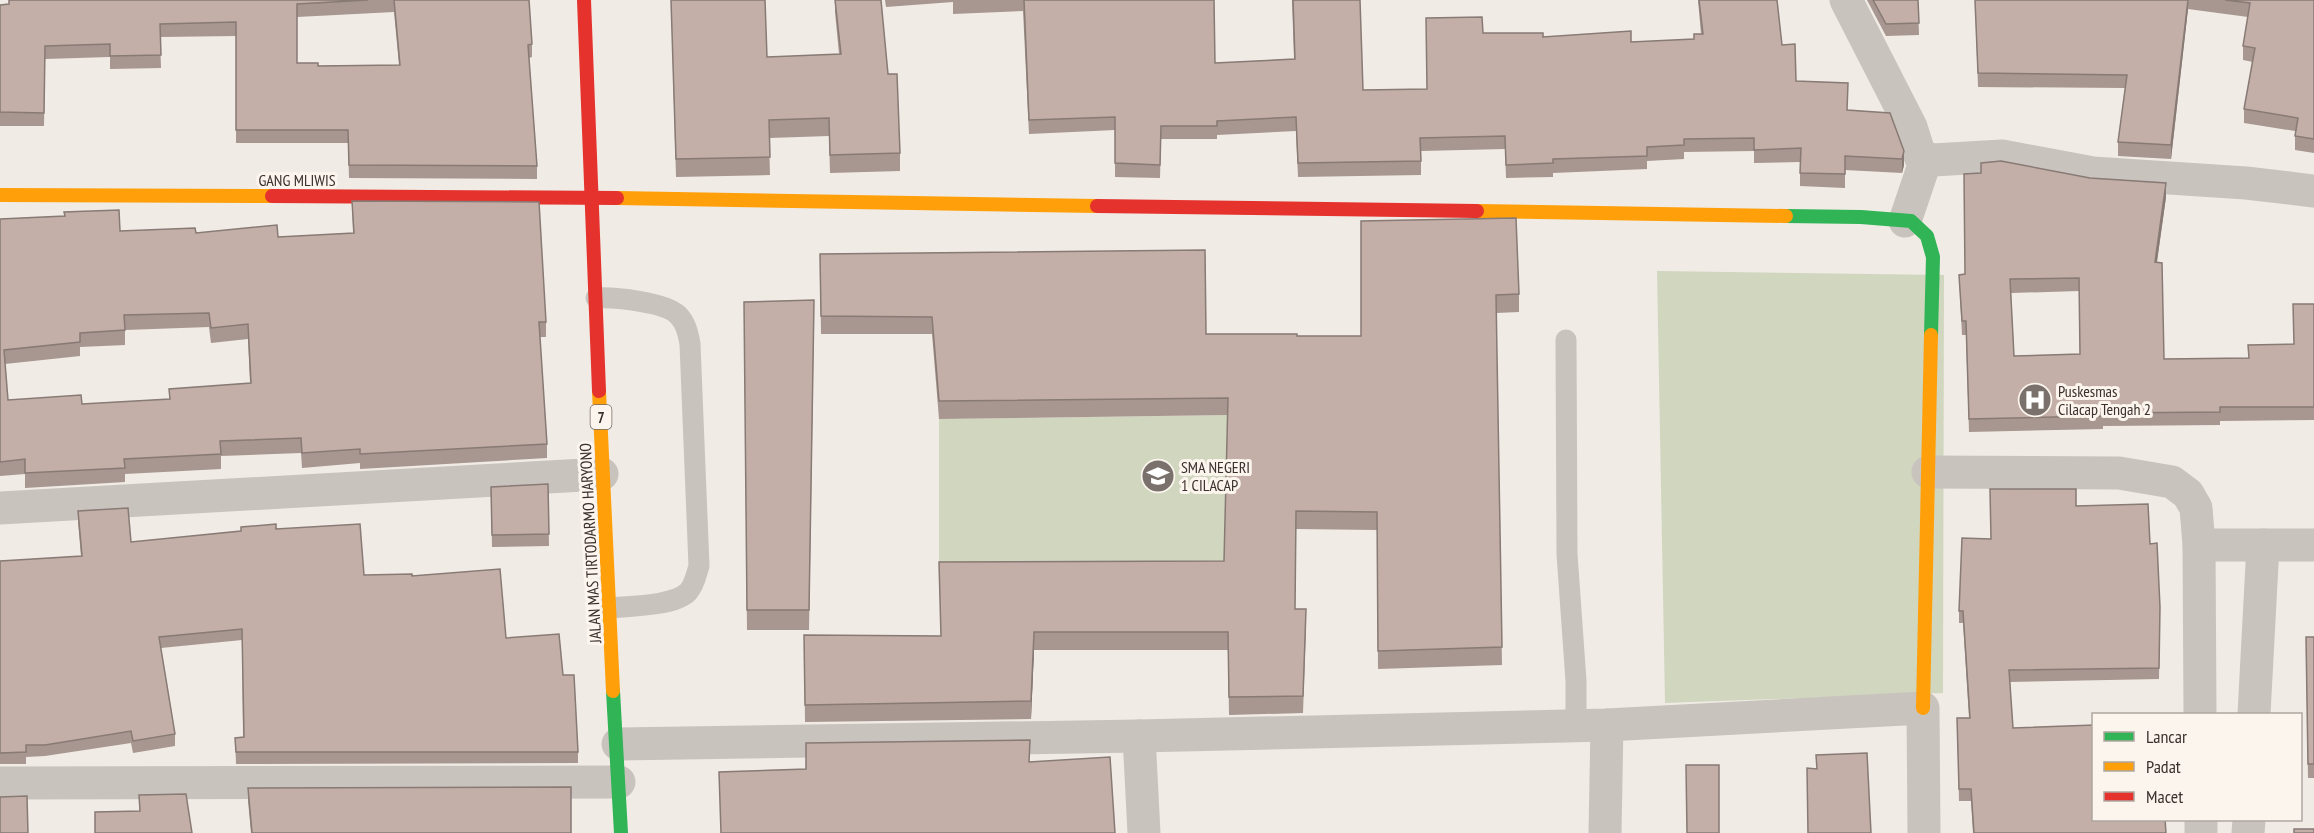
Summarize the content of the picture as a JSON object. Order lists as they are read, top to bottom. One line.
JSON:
{"streets":{"main road":["GANG MLIWIS","7","JALAN MAS TIRTODARMO HARYONO"]},"crossings":[["GANG MLIWIS","JALAN MAS TIRTODARMO HARYONO"]],"places":{"hospital":["Puskesmas Cilacap Tengah 2"],"school or university":["SMA NEGERI 1 CILACAP"]},"legend":["Lancar","Padat","Macet"]}
